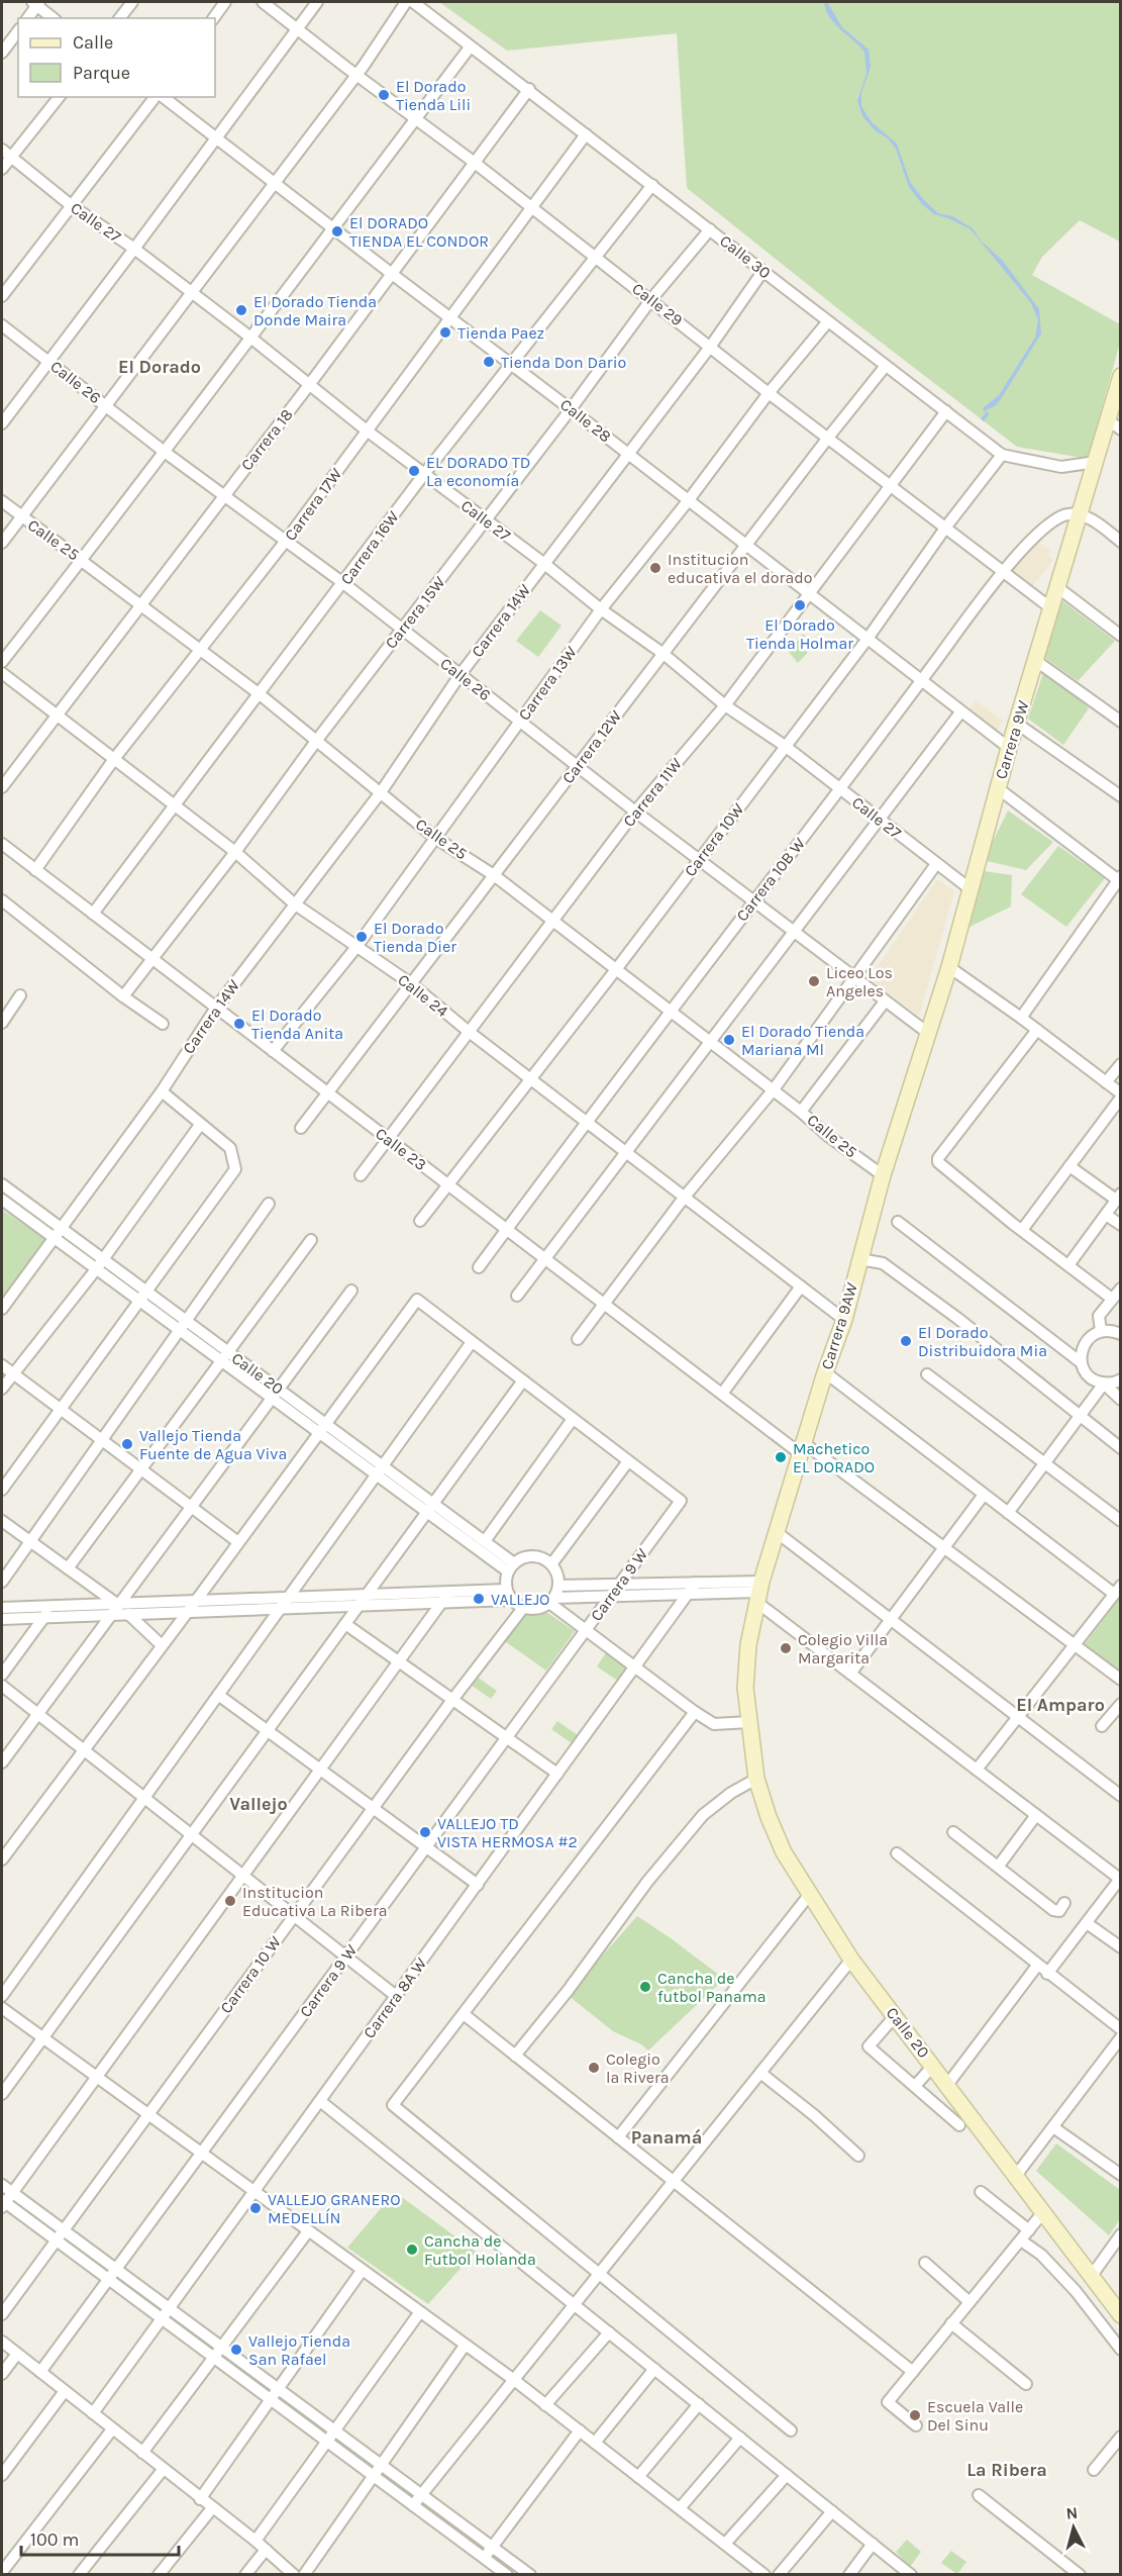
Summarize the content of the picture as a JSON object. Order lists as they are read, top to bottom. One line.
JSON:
{"streets":{"main road":["Carrera 9W","Carrera 9AW","Calle 20"],"street":["Calle 27","Calle 30","Calle 29","Calle 26","Calle 28","Carrera 18","Carrera 17W","Calle 25","Carrera 16W","Carrera 15W","Carrera 14W","Carrera 13W","Carrera 12W","Carrera 11W","Carrera 10W","Carrera 10B W","Calle 24","Calle 23","Carrera 9 W","Carrera 10 W","Carrera 8A W"]},"crossings":[["Calle 27","Carrera 18"],["Calle 27","Carrera 17W"],["Calle 27","Carrera 16W"],["Calle 27","Carrera 15W"],["Calle 27","Carrera 14W"],["Calle 27","Carrera 13W"],["Calle 27","Carrera 9W"],["Calle 27","Carrera 12W"],["Calle 27","Carrera 11W"],["Calle 27","Carrera 10W"],["Calle 27","Carrera 10B W"],["Calle 30","Carrera 18"],["Calle 30","Carrera 17W"],["Calle 30","Carrera 16W"],["Calle 30","Carrera 15W"],["Calle 30","Carrera 14W"],["Calle 30","Carrera 13W"],["Calle 30","Carrera 9W"],["Calle 30","Carrera 12W"],["Calle 30","Carrera 11W"],["Calle 30","Carrera 10W"],["Calle 29","Carrera 18"],["Calle 29","Carrera 17W"],["Calle 29","Carrera 16W"],["Calle 29","Carrera 15W"],["Calle 29","Carrera 14W"],["Calle 29","Carrera 13W"],["Calle 29","Carrera 9W"],["Calle 29","Carrera 12W"],["Calle 29","Carrera 11W"],["Calle 29","Carrera 10W"],["Calle 29","Carrera 10B W"],["Calle 26","Carrera 18"],["Calle 26","Carrera 17W"],["Calle 26","Carrera 16W"],["Calle 26","Carrera 15W"],["Calle 26","Carrera 14W"],["Calle 26","Carrera 13W"],["Calle 26","Carrera 12W"],["Calle 26","Carrera 11W"],["Calle 26","Carrera 10W"],["Calle 26","Carrera 10B W"],["Calle 26","Carrera 9AW"],["Calle 28","Carrera 18"],["Calle 28","Carrera 17W"],["Calle 28","Carrera 16W"],["Calle 28","Carrera 15W"],["Calle 28","Carrera 14W"],["Calle 28","Carrera 13W"],["Calle 28","Carrera 9W"],["Calle 28","Carrera 12W"],["Calle 28","Carrera 11W"],["Calle 28","Carrera 10W"],["Calle 28","Carrera 10B W"],["Carrera 18","Calle 25"],["Carrera 18","Calle 24"],["Carrera 17W","Calle 25"],["Carrera 17W","Calle 24"],["Carrera 17W","Calle 23"],["Calle 25","Carrera 16W"],["Calle 25","Carrera 15W"],["Calle 25","Carrera 14W"],["Calle 25","Carrera 13W"],["Calle 25","Carrera 12W"],["Calle 25","Carrera 11W"],["Calle 25","Carrera 10W"],["Calle 25","Carrera 10B W"],["Calle 25","Carrera 9AW"],["Carrera 16W","Calle 24"],["Carrera 16W","Calle 23"],["Carrera 15W","Calle 24"],["Carrera 15W","Calle 23"],["Carrera 14W","Calle 24"],["Carrera 14W","Calle 23"],["Carrera 14W","Calle 20"],["Carrera 13W","Calle 24"],["Carrera 13W","Calle 23"],["Carrera 9W","Carrera 10B W"],["Carrera 9W","Carrera 9AW"],["Carrera 12W","Calle 24"],["Carrera 12W","Calle 23"],["Carrera 11W","Calle 24"],["Carrera 11W","Calle 23"],["Carrera 10W","Calle 24"],["Carrera 10W","Calle 23"],["Carrera 10B W","Calle 24"],["Carrera 10B W","Calle 23"],["Calle 24","Carrera 9AW"],["Calle 23","Carrera 9AW"],["Carrera 9AW","Calle 20"],["Calle 20","Carrera 10 W"]],"districts":["El Dorado","El Amparo","Vallejo","Panamá","La Ribera"],"places":["El Dorado Tienda Lili","El DORADO TIENDA EL CONDOR","El Dorado Tienda Donde Maira","Tienda Paez","Tienda Don Dario","EL DORADO TD La economía","Institucion educativa el dorado","El Dorado Tienda Holmar","El Dorado Tienda Dier","Liceo Los Angeles","El Dorado Tienda Anita","El Dorado Tienda Mariana Ml","El Dorado Distribuidora Mia","Vallejo Tienda Fuente de Agua Viva","Machetico EL DORADO","VALLEJO","Colegio Villa Margarita","VALLEJO TD VISTA HERMOSA #2","Institucion Educativa La Ribera","Cancha de futbol Panama","Colegio la Rivera","VALLEJO GRANERO MEDELLÍN","Cancha de Futbol Holanda","Vallejo Tienda San Rafael","Escuela Valle Del Sinu"],"legend":["Calle","Parque"],"scale_bar":"100 m","north":"top"}
